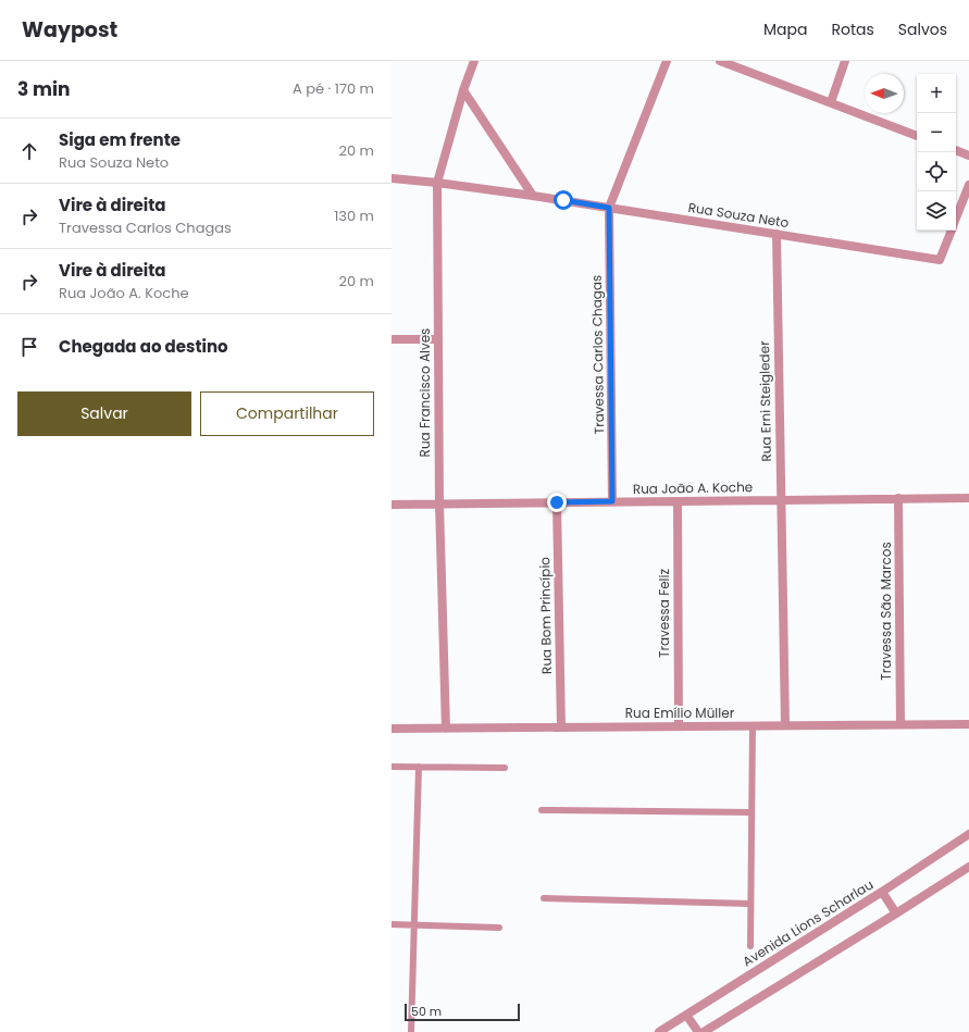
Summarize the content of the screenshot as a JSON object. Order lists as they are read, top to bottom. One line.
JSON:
{"streets":{"street":["Rua Souza Neto","Travessa Carlos Chagas","Rua Francisco Alves","Rua Erni Steigleder","Rua João A. Koche","Travessa São Marcos","Travessa Feliz","Rua Bom Princípio","Rua Emílio Müller","Avenida Lions Scharlau"]},"crossings":[["Rua Souza Neto","Travessa Carlos Chagas"],["Rua Souza Neto","Rua Francisco Alves"],["Rua Souza Neto","Rua Erni Steigleder"],["Travessa Carlos Chagas","Rua João A. Koche"],["Rua Francisco Alves","Rua João A. Koche"],["Rua Francisco Alves","Rua Emílio Müller"],["Rua Erni Steigleder","Rua João A. Koche"],["Rua Erni Steigleder","Rua Emílio Müller"],["Rua João A. Koche","Travessa São Marcos"],["Rua João A. Koche","Travessa Feliz"],["Rua João A. Koche","Rua Bom Princípio"],["Travessa São Marcos","Rua Emílio Müller"],["Travessa Feliz","Rua Emílio Müller"],["Rua Bom Princípio","Rua Emílio Müller"]],"scale_bar":"50 m","north":"left","page":{"header":"Waypost","nav":["Mapa","Rotas","Salvos"],"heading":["3 min","A pé · 170 m"],"map_buttons":["+","−"],"list":[["Siga em frente","Rua Souza Neto","20 m"],["Vire à direita","Travessa Carlos Chagas","130 m"],["Vire à direita","Rua João A. Koche","20 m"],"Chegada ao destino"],"buttons":["Salvar","Compartilhar"],"scale":"50 m"}}
